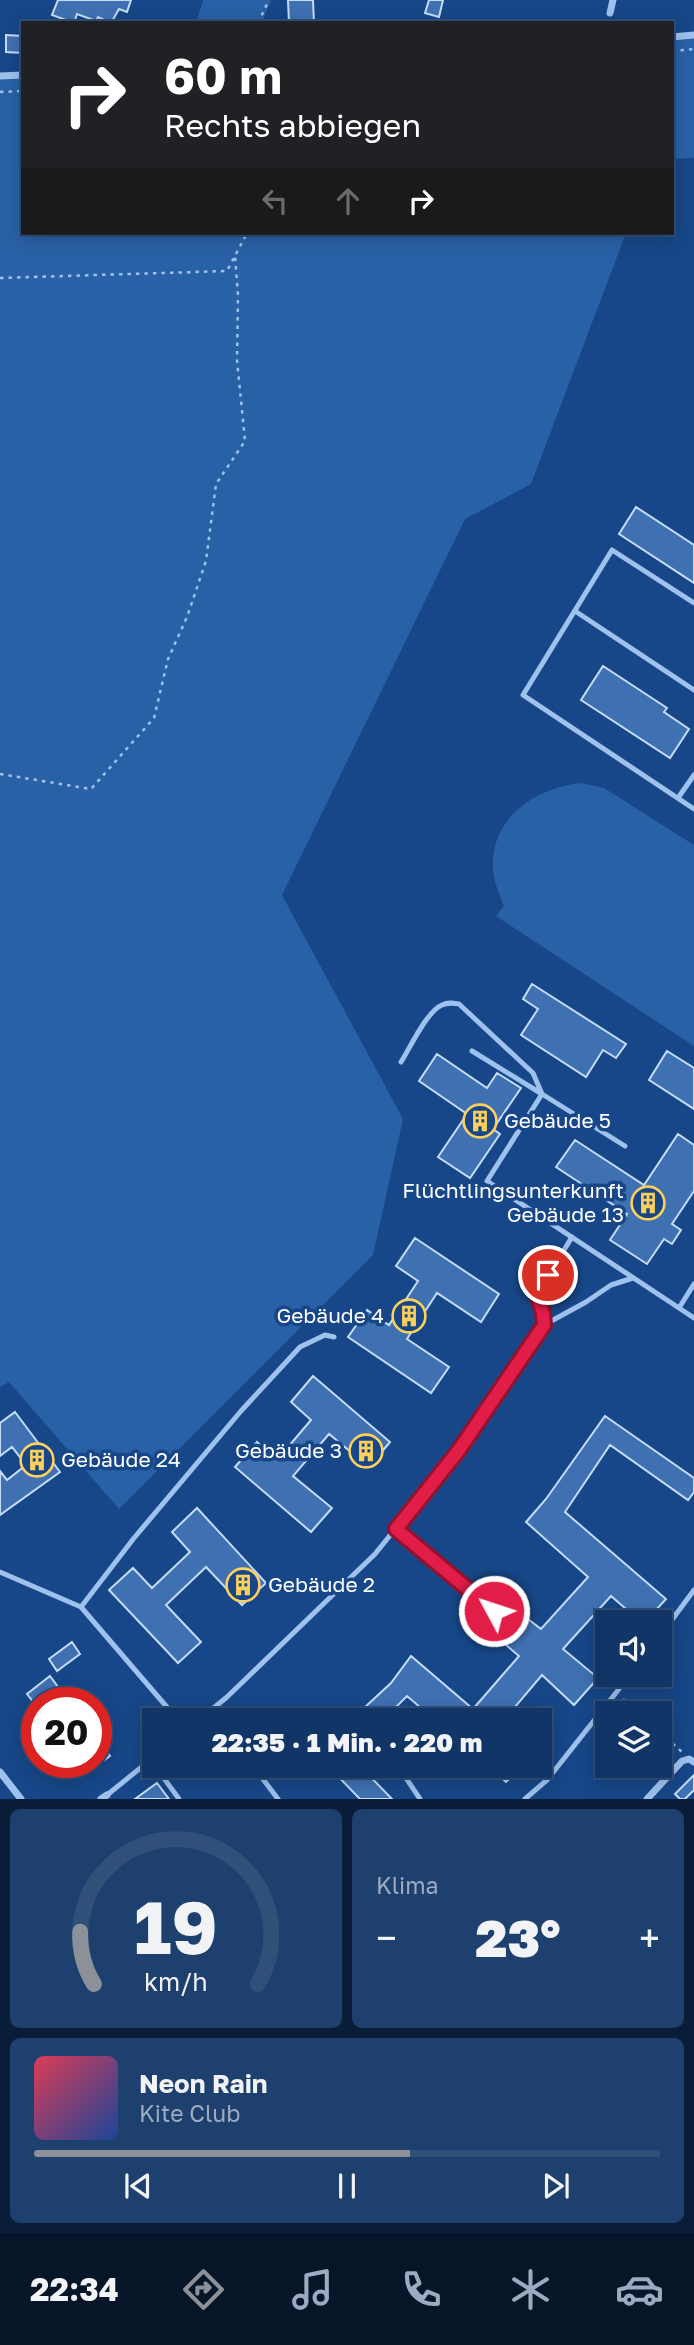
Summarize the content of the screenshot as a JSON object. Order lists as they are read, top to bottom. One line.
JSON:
{"places":{"building":["Gebäude 5","Flüchtlingsunterkunft Gebäude 13","Gebäude 4","Gebäude 3","Gebäude 24","Gebäude 2"]},"page":{"turn":["60 m","Rechts abbiegen"],"limit":"20","trip":"22:35 · 1 Min. · 220 m","tile":"Klima","heat":["−","23°","+"],"song":["Neon Rain","Kite Club"],"tabs":"22:34","gauge":["19","km/h"]}}
